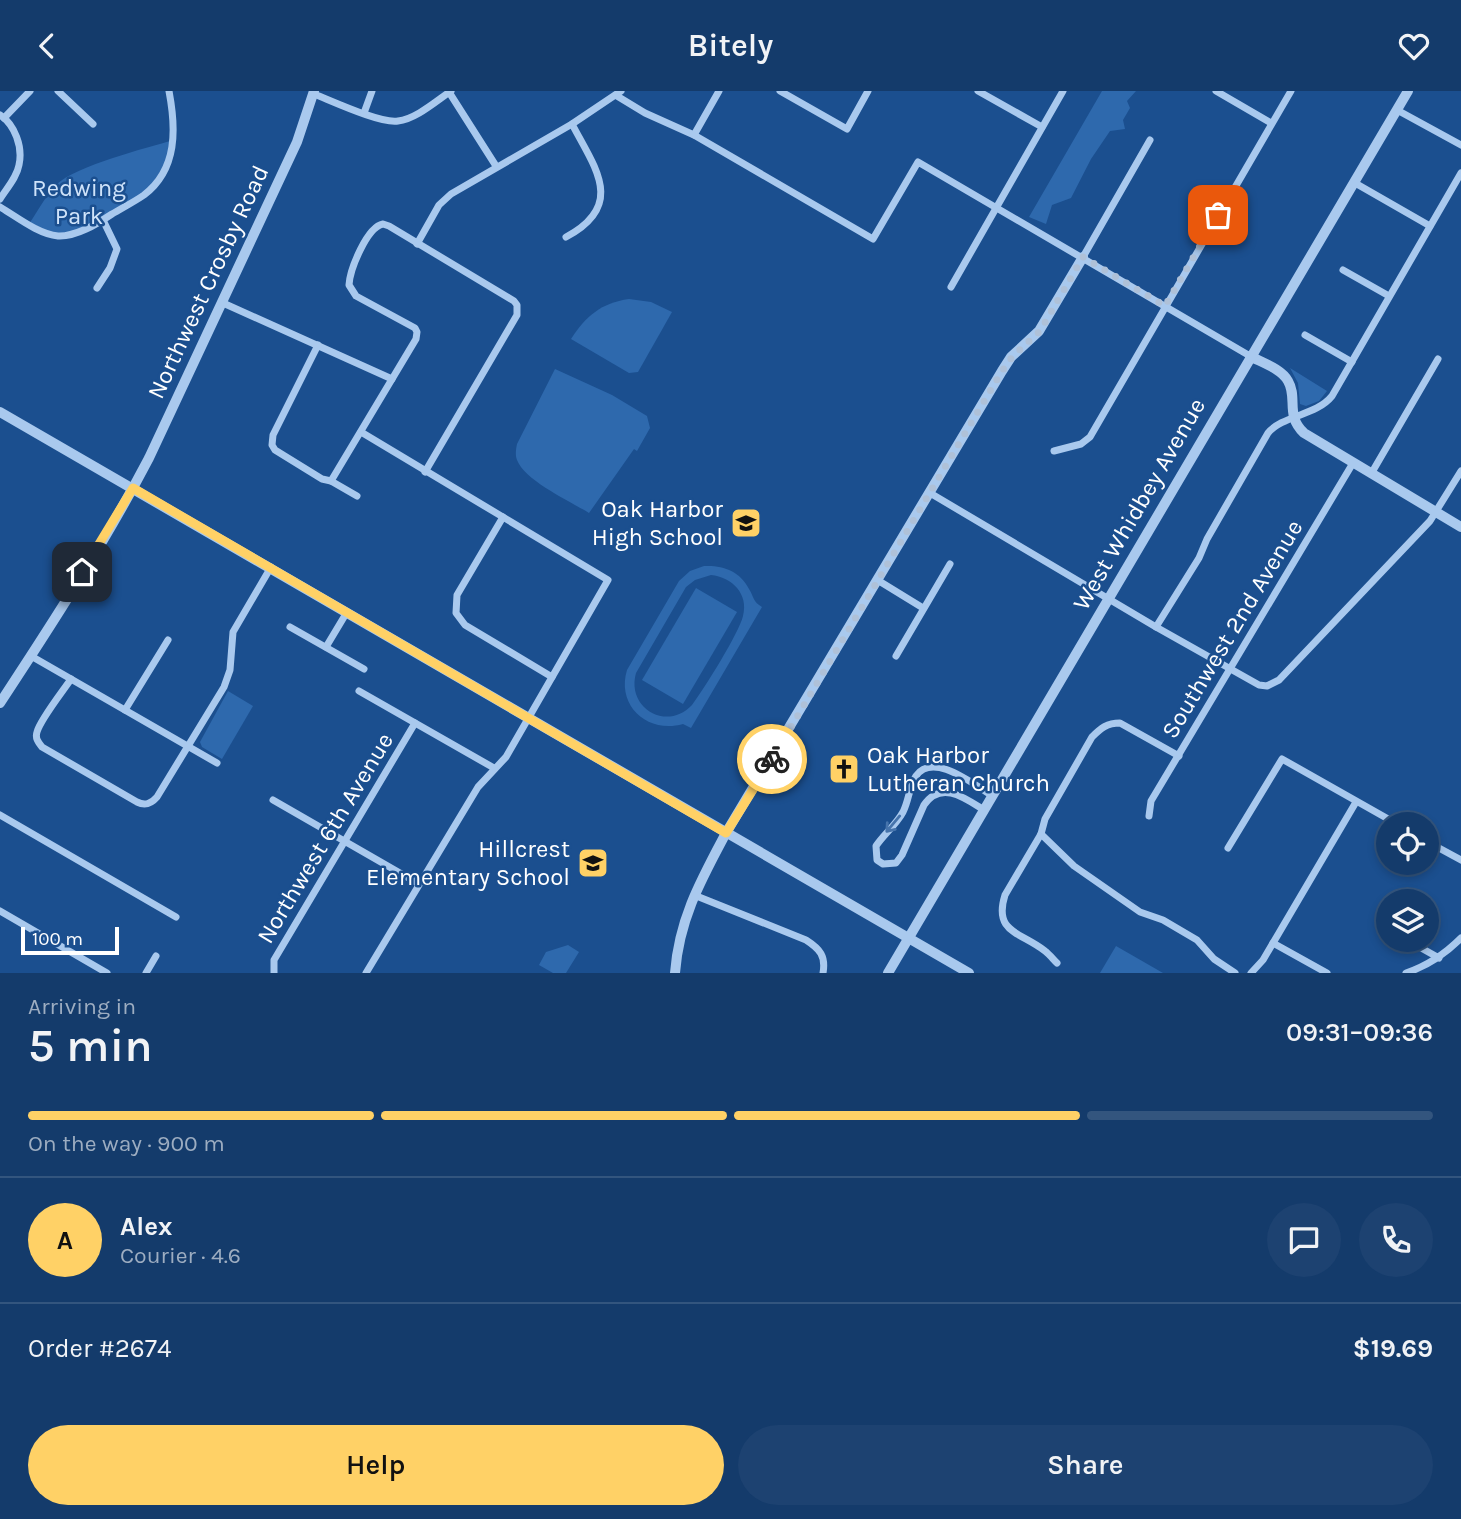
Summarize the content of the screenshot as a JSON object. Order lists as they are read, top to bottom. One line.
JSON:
{"streets":{"street":["Northwest Crosby Road","West Whidbey Avenue","Southwest 2nd Avenue","Northwest 6th Avenue"]},"parks":["Redwing Park"],"places":{"school or university":["Oak Harbor High School","Hillcrest Elementary School"],"church":["Oak Harbor Lutheran Church"]},"scale_bar":"100 m","page":{"header":"Bitely","scale":"100 m","heading":["5 min","Arriving in","09:31–09:36"],"panel":["Alex","Courier · 4.6","Order #2674","$19.69"],"bar":"On the way · 900 m","round":"A","buttons":["Help","Share"]}}
